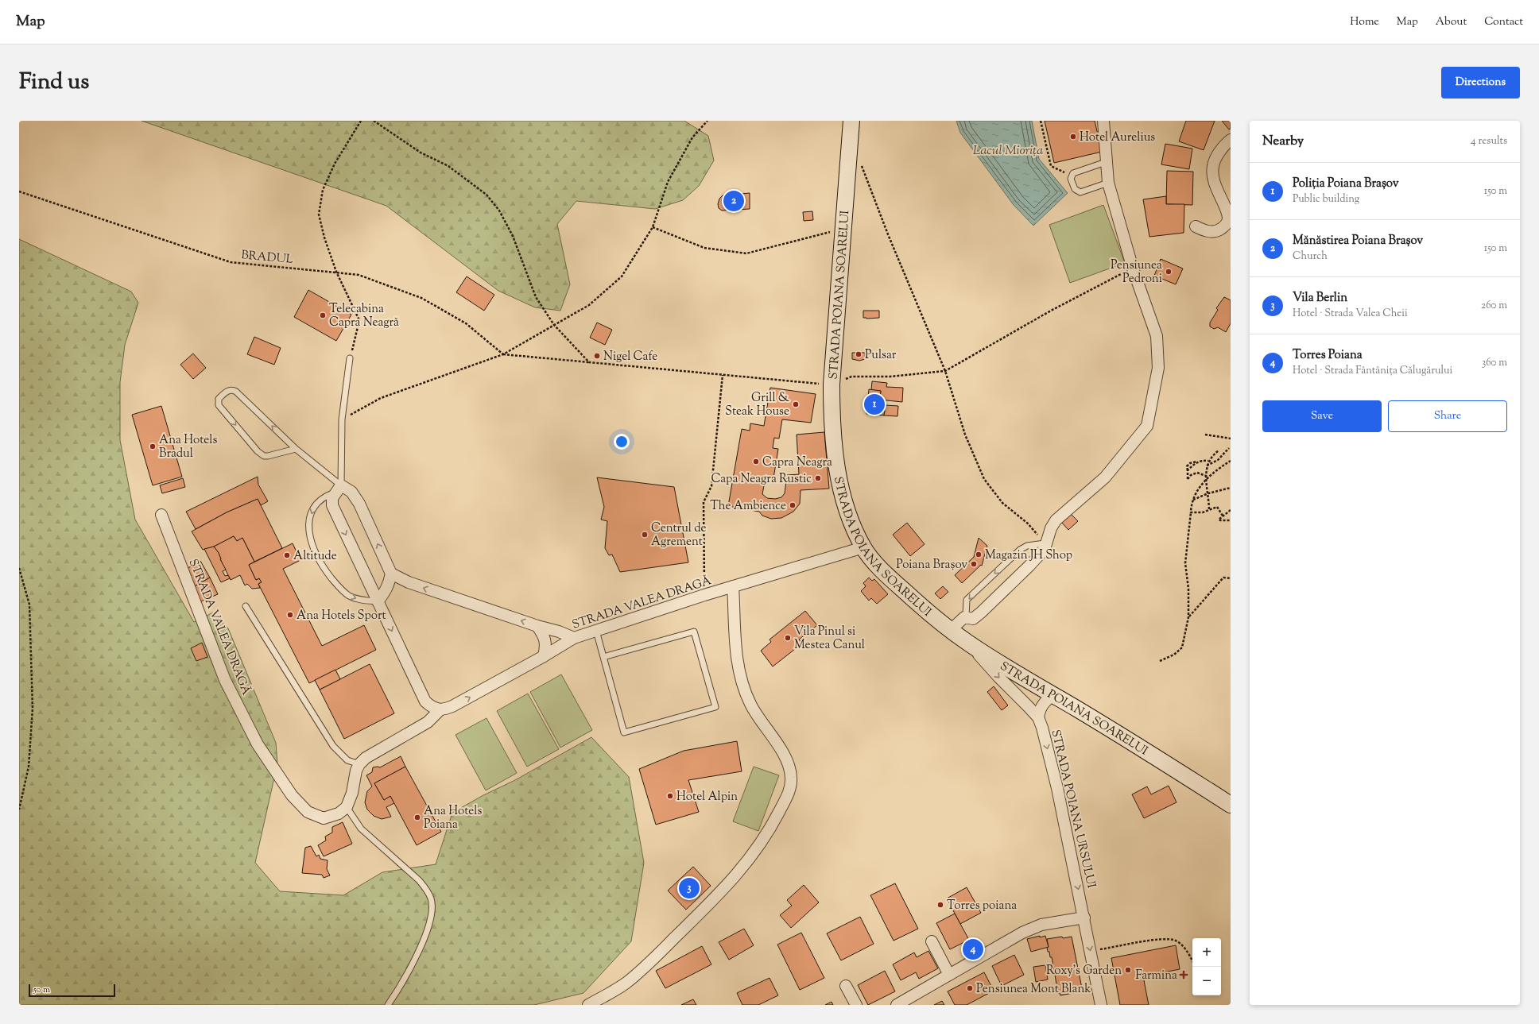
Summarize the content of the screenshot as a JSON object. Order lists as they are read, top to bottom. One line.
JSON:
{"streets":{"street":["STRADA POIANA SOARELUI","STRADA VALEA DRAGĂ","STRADA POIANA URSULUI"],"path":["BRADUL"]},"crossings":[["STRADA POIANA SOARELUI","STRADA VALEA DRAGĂ"],["STRADA POIANA SOARELUI","STRADA POIANA URSULUI"]],"one_way":["STRADA POIANA URSULUI"],"water":["Lacul Miorița"],"places":{"other":["Hotel Aurelius","Pensiunea Pedroni","Telecabina Capra Neagră","Pulsar","Nigel Cafe","Grill & Steak House","Ana Hotels Bradul","Capra Neagra","Capa Neagra Rustic","The Ambience","Centrul de Agrement","Magazin JH Shop","Altitude","Poiana Brașov","Ana Hotels Sport","Vila Pinul si Mestea Canul","Hotel Alpin","Ana Hotels Poiana","Torres poiana","Roxy's Garden","Pensiunea Mont Blank"],"health":["Farmina"]},"scale_bar":"50 m","page":{"header":"Map","nav":["Home","Map","About","Contact"],"title":"Find us","buttons":["Directions",["Save","Share"]],"heading":["Nearby","4 results"],"list":[{"mark":"1","name":"Poliția Poiana Brașov","note":"Public building","value":"150 m"},{"mark":"2","name":"Mănăstirea Poiana Brașov","note":"Church","value":"150 m"},{"mark":"3","name":"Vila Berlin","note":"Hotel · Strada Valea Cheii","value":"260 m"},{"mark":"4","name":"Torres Poiana","note":"Hotel · Strada Fântânița Călugărului","value":"360 m"}],"pins":["2","1","3","4"],"map_buttons":["+","−"],"scale":"50 m"}}
